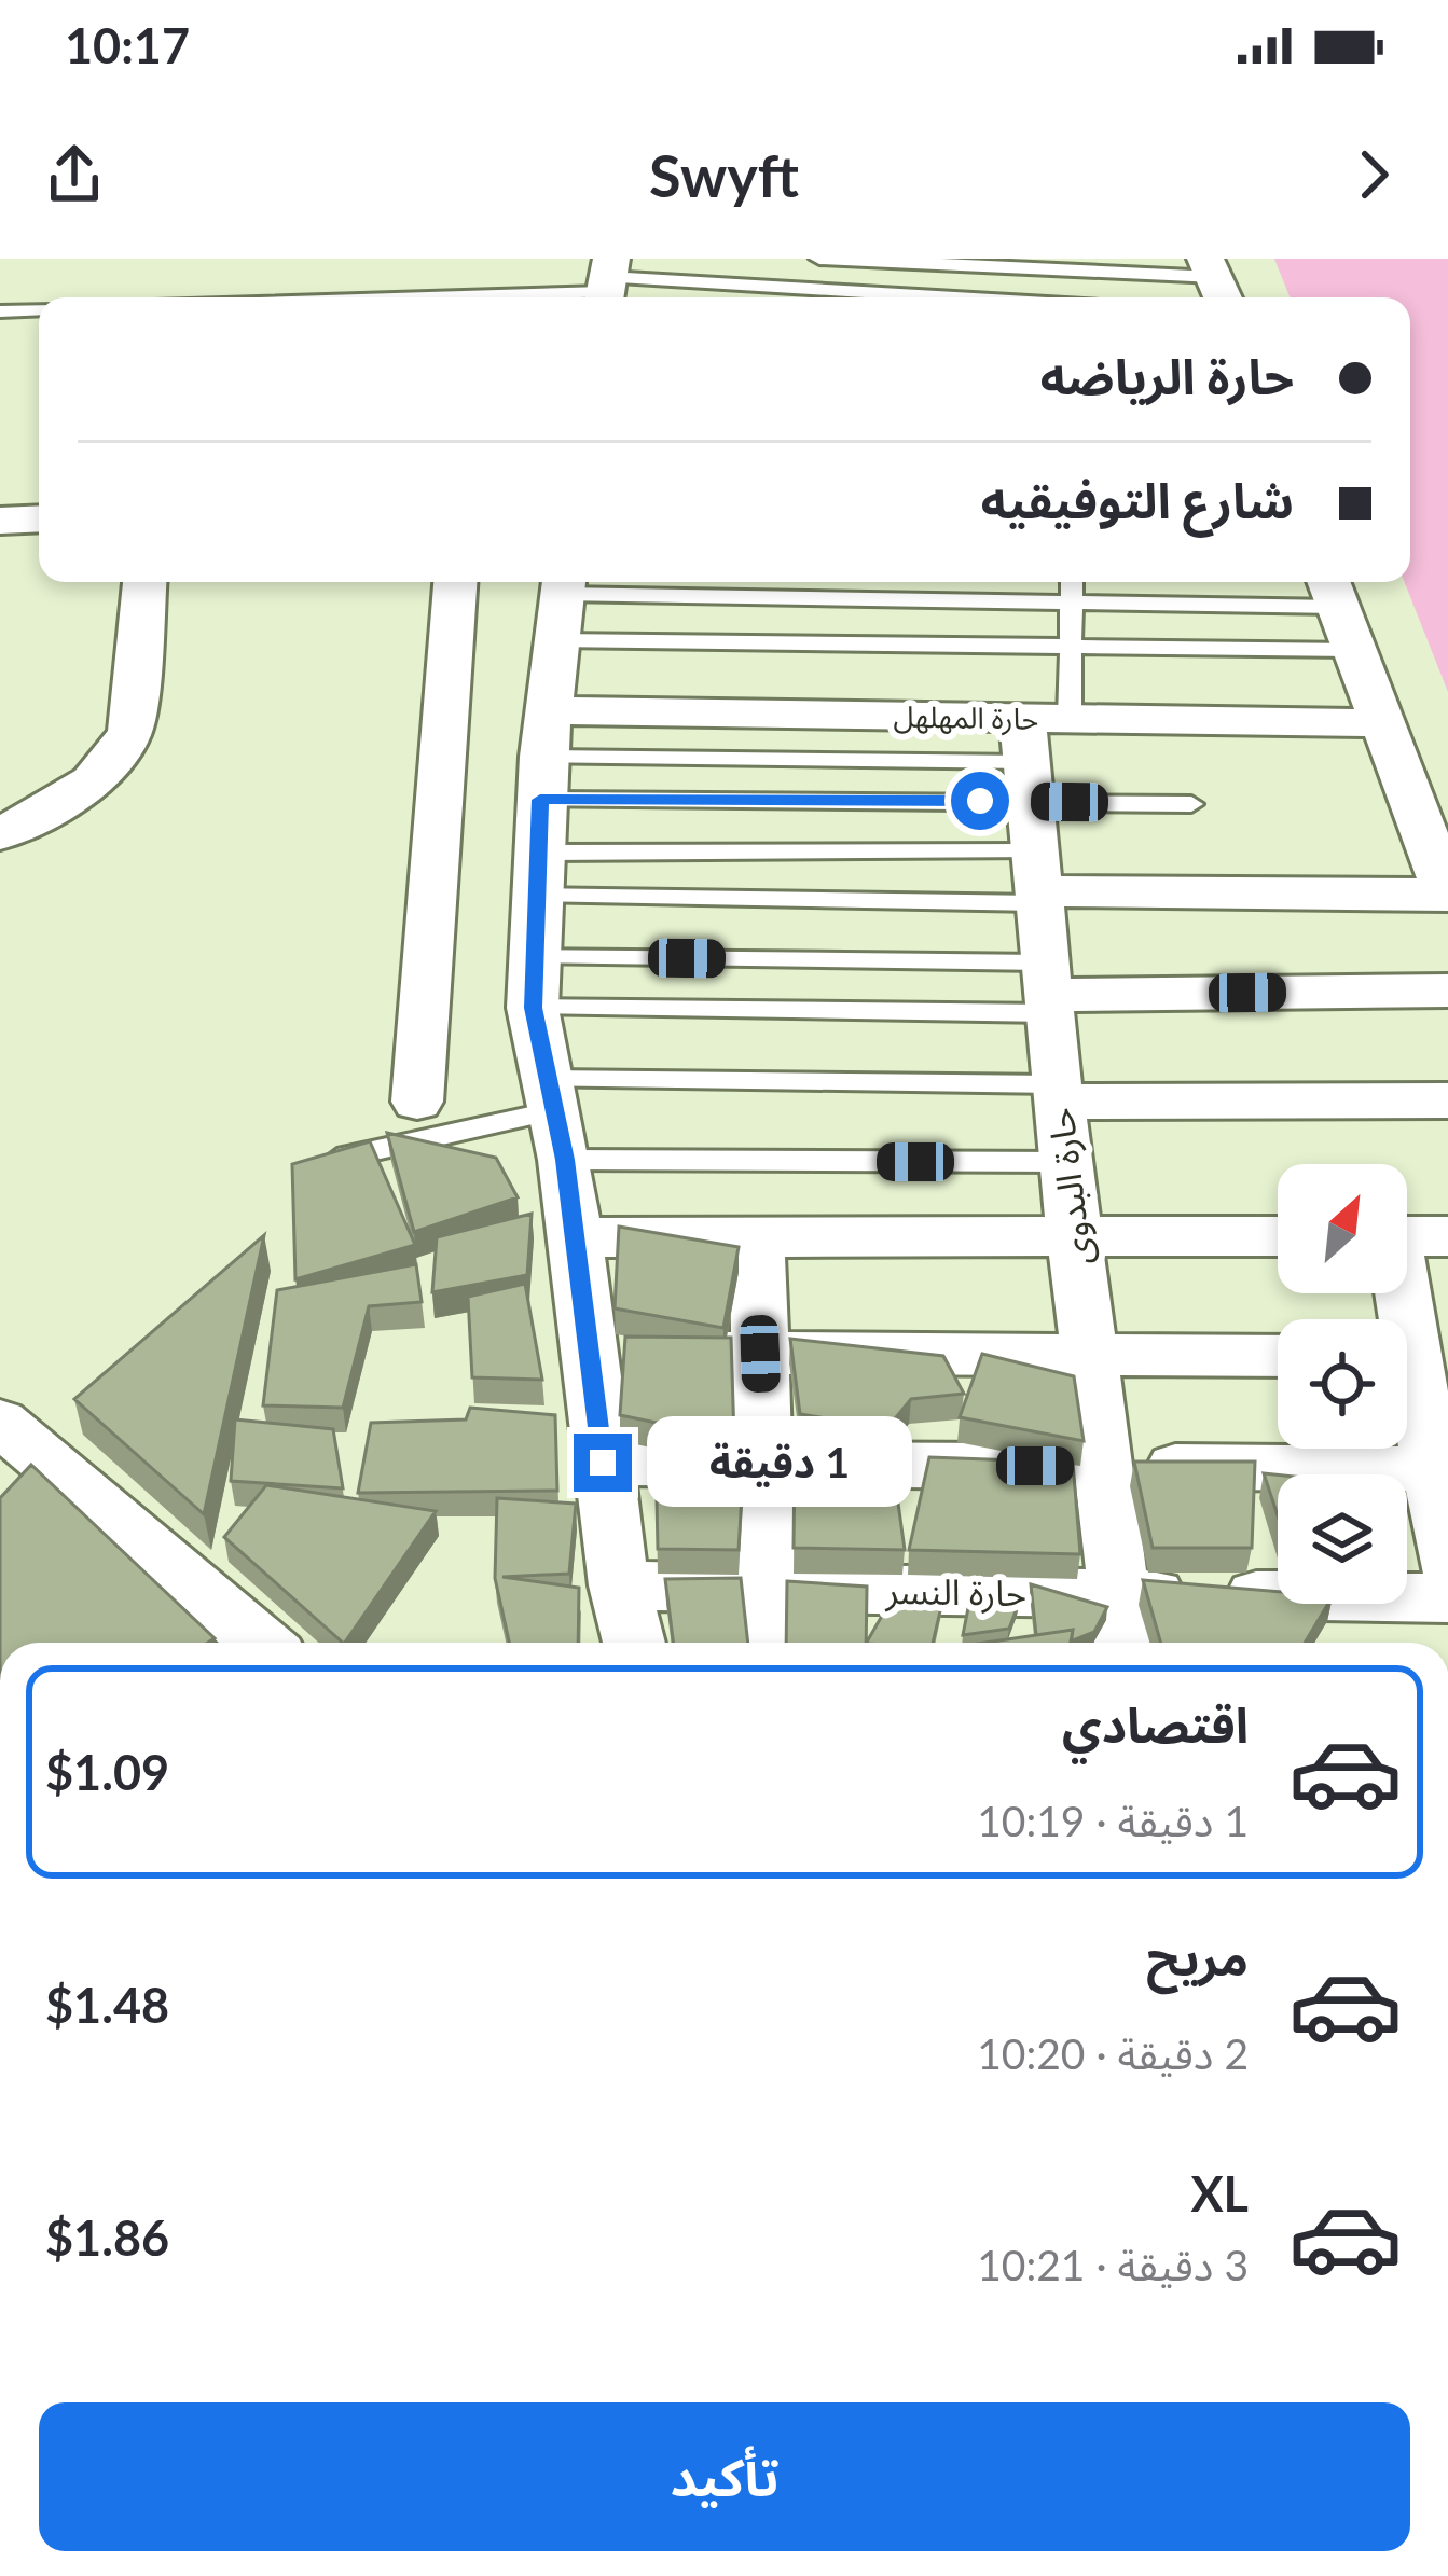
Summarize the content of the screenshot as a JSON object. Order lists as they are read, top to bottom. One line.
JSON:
{"streets":{"street":["حارة المهلهل","حارة البدوى","حارة النسر"]},"crossings":[["حارة المهلهل","حارة البدوى"],["حارة البدوى","حارة النسر"]],"north":"top right","page":{"status":"10:17","header":"Swyft","banner":["حارة الرياضه","شارع التوفيقيه"],"bubble":"1 دقيقة","list":[{"name":"اقتصادي","note":"1 دقيقة · 10:19","value":"$1.09"},{"name":"مريح","note":"2 دقيقة · 10:20","value":"$1.48"},{"name":"XL","note":"3 دقيقة · 10:21","value":"$1.86"}],"buttons":"تأكيد"}}
